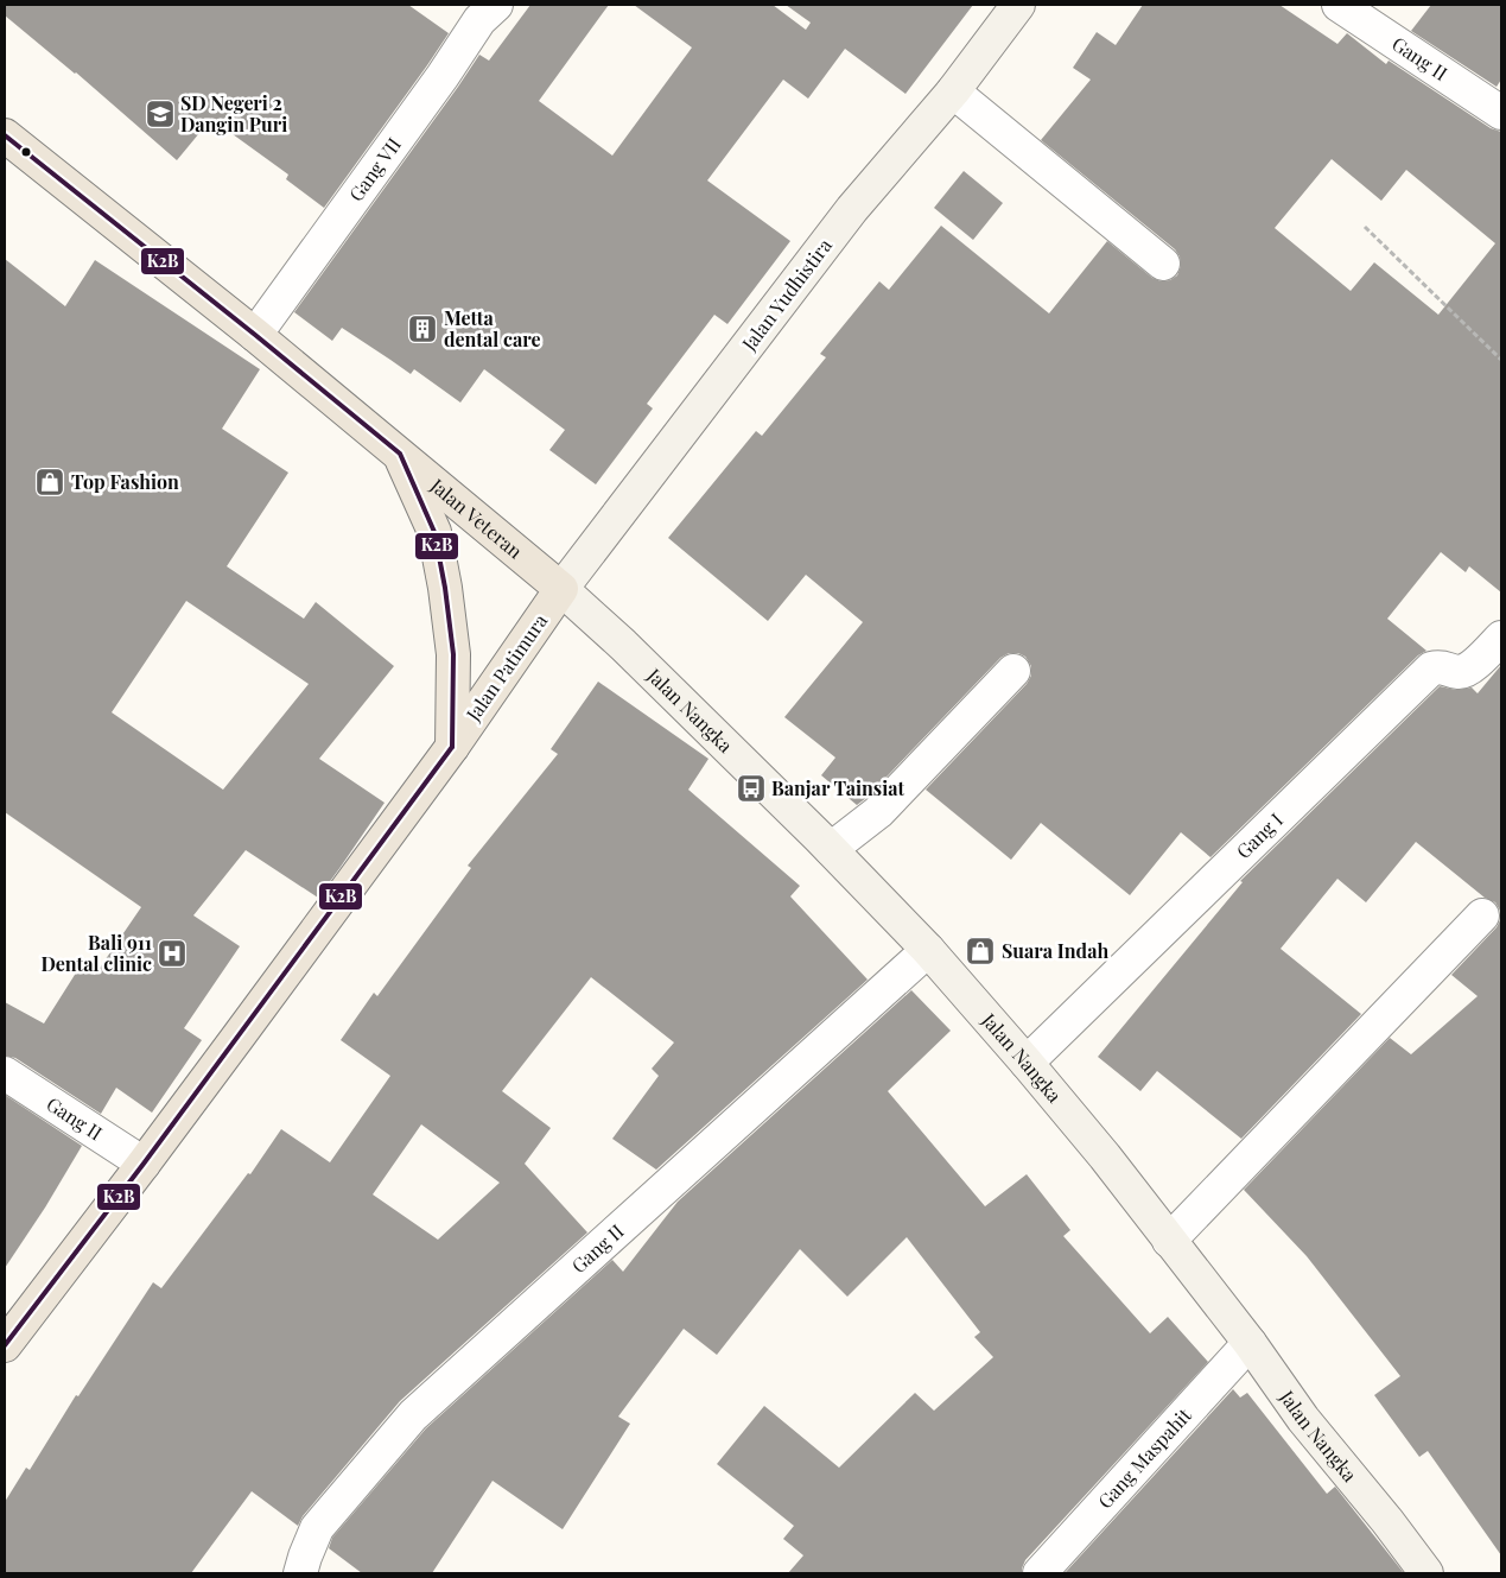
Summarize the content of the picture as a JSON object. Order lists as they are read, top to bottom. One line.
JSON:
{"streets":{"main road":["Jalan Yudhistira","Jalan Veteran","Jalan Patimura","Jalan Nangka"],"street":["Gang II","Gang VII","Gang I","Gang Maspahit"]},"crossings":[["Gang II","Jalan Patimura"],["Gang II","Jalan Nangka"],["Gang VII","Jalan Veteran"],["Jalan Yudhistira","Jalan Veteran"],["Jalan Yudhistira","Jalan Patimura"],["Jalan Yudhistira","Jalan Nangka"],["Jalan Veteran","Jalan Patimura"],["Jalan Veteran","Jalan Nangka"],["Jalan Patimura","Jalan Nangka"],["Jalan Nangka","Gang I"],["Jalan Nangka","Gang Maspahit"]],"places":{"school or university":["SD Negeri 2 Dangin Puri"],"building":["Metta dental care"],"shop":["Top Fashion","Suara Indah"],"bus stop":["Banjar Tainsiat"],"hospital":["Bali 911 Dental clinic"]},"lines":["transit line K2B"]}
